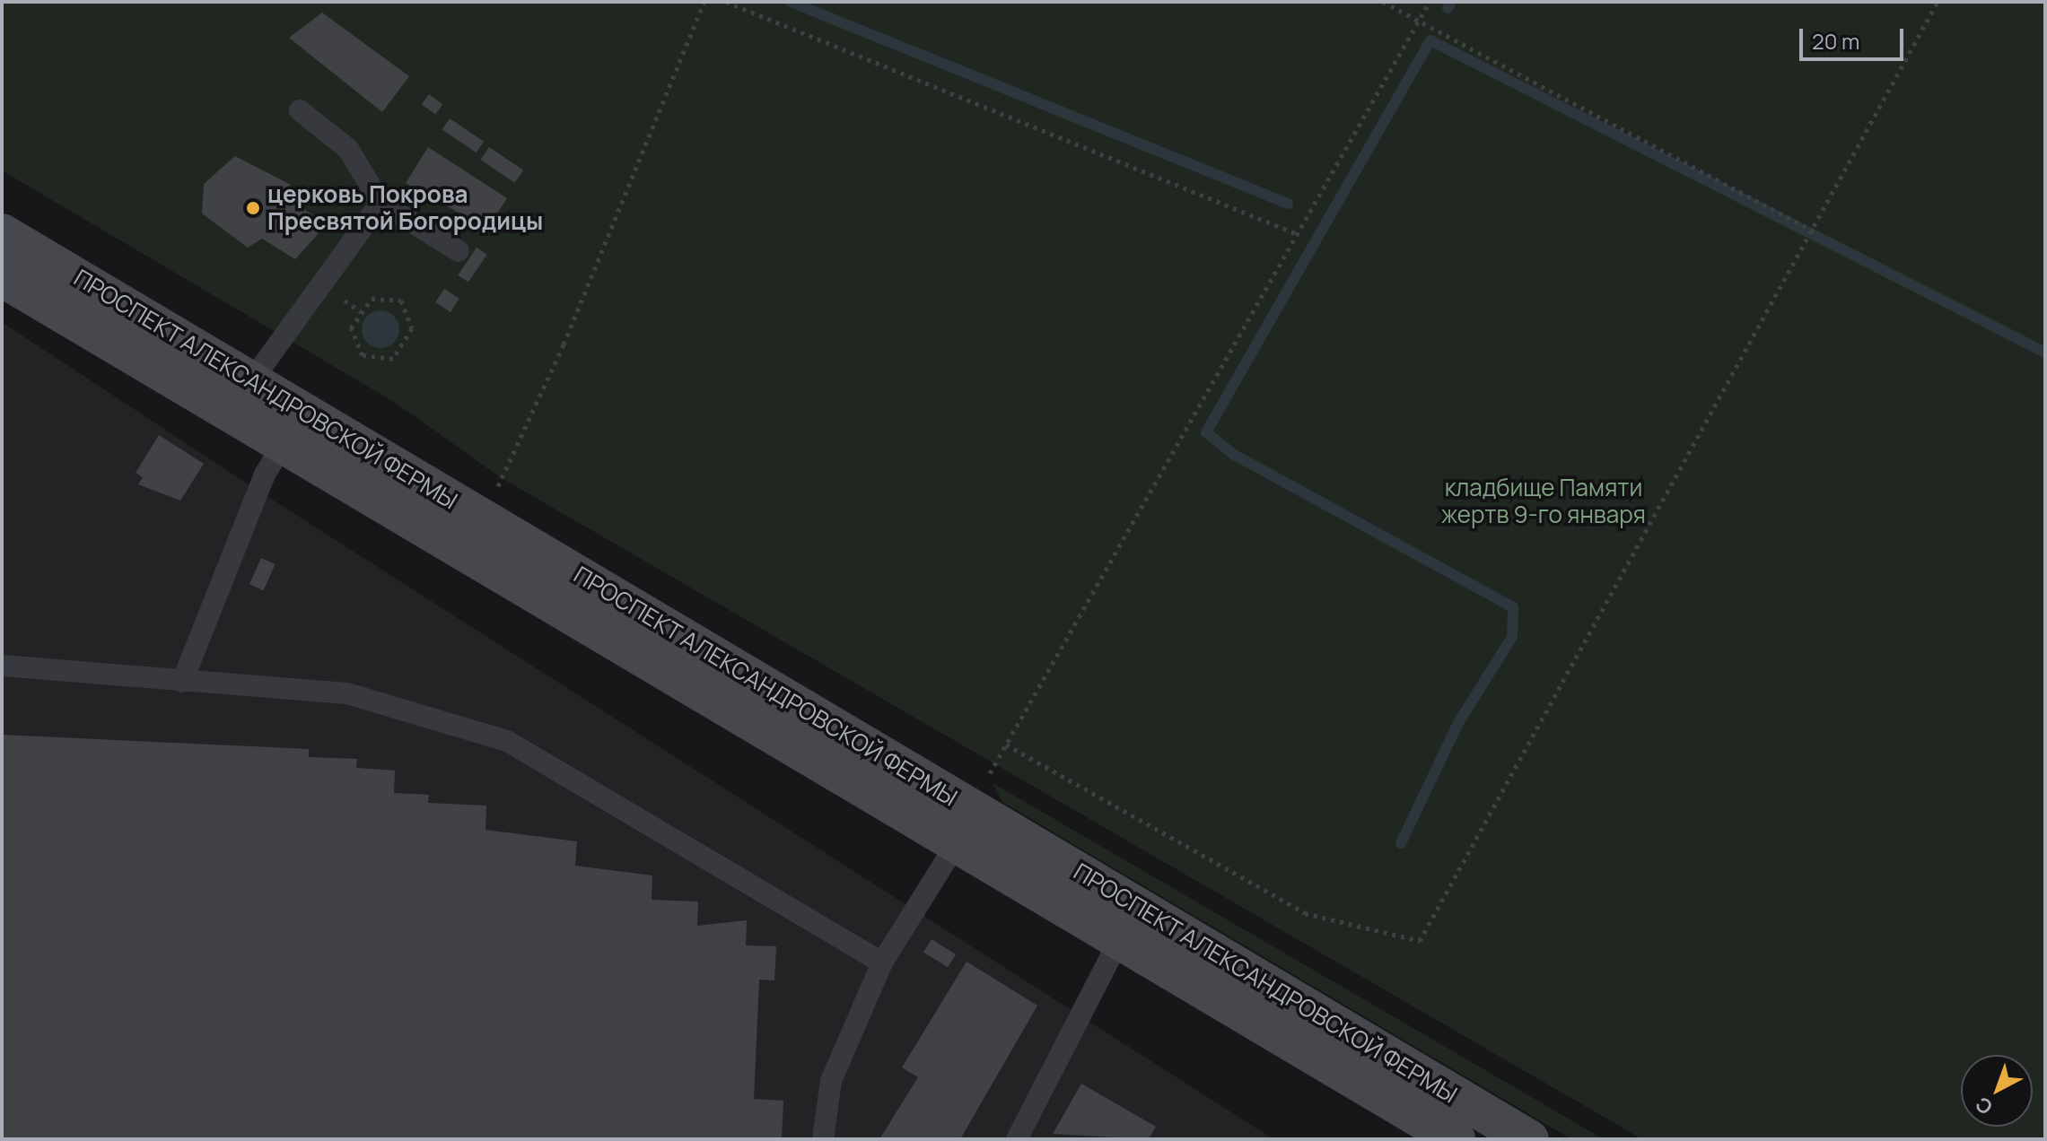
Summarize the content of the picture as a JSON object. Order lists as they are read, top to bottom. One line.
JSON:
{"streets":{"main road":["ПРОСПЕКТ АЛЕКСАНДРОВСКОЙ ФЕРМЫ"]},"parks":["кладбище Памяти жертв 9-го января"],"places":["церковь Покрова Пресвятой Богородицы"],"scale_bar":"20 m","north":"bottom left"}
